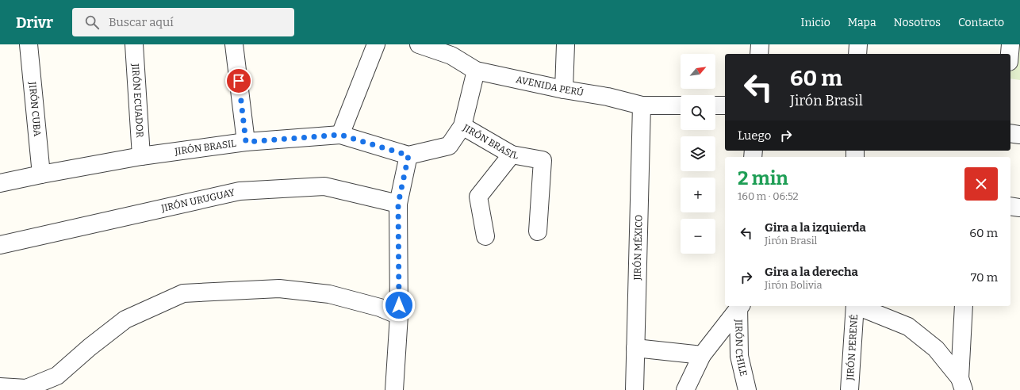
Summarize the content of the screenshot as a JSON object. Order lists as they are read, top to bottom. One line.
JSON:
{"streets":{"street":["AVENIDA PERÚ","JIRÓN ECUADOR","JIRÓN CUBA","JIRÓN BRASIL","JIRÓN URUGUAY","JIRÓN MÉXICO","JIRÓN CHILE","JIRÓN PERENÉ"]},"crossings":[["AVENIDA PERÚ","JIRÓN MÉXICO"],["JIRÓN ECUADOR","JIRÓN BRASIL"],["JIRÓN CUBA","JIRÓN BRASIL"]],"north":"top right","page":{"header":"Drivr","search":"Buscar aquí","nav":["Inicio","Mapa","Nosotros","Contacto"],"map_buttons":["+","−"],"turn":["60 m","Jirón Brasil"],"then":"Luego","heading":["2 min","160 m · 06:52"],"list":[{"name":"Gira a la izquierda","note":"Jirón Brasil","value":"60 m"},{"name":"Gira a la derecha","note":"Jirón Bolivia","value":"70 m"}]}}
